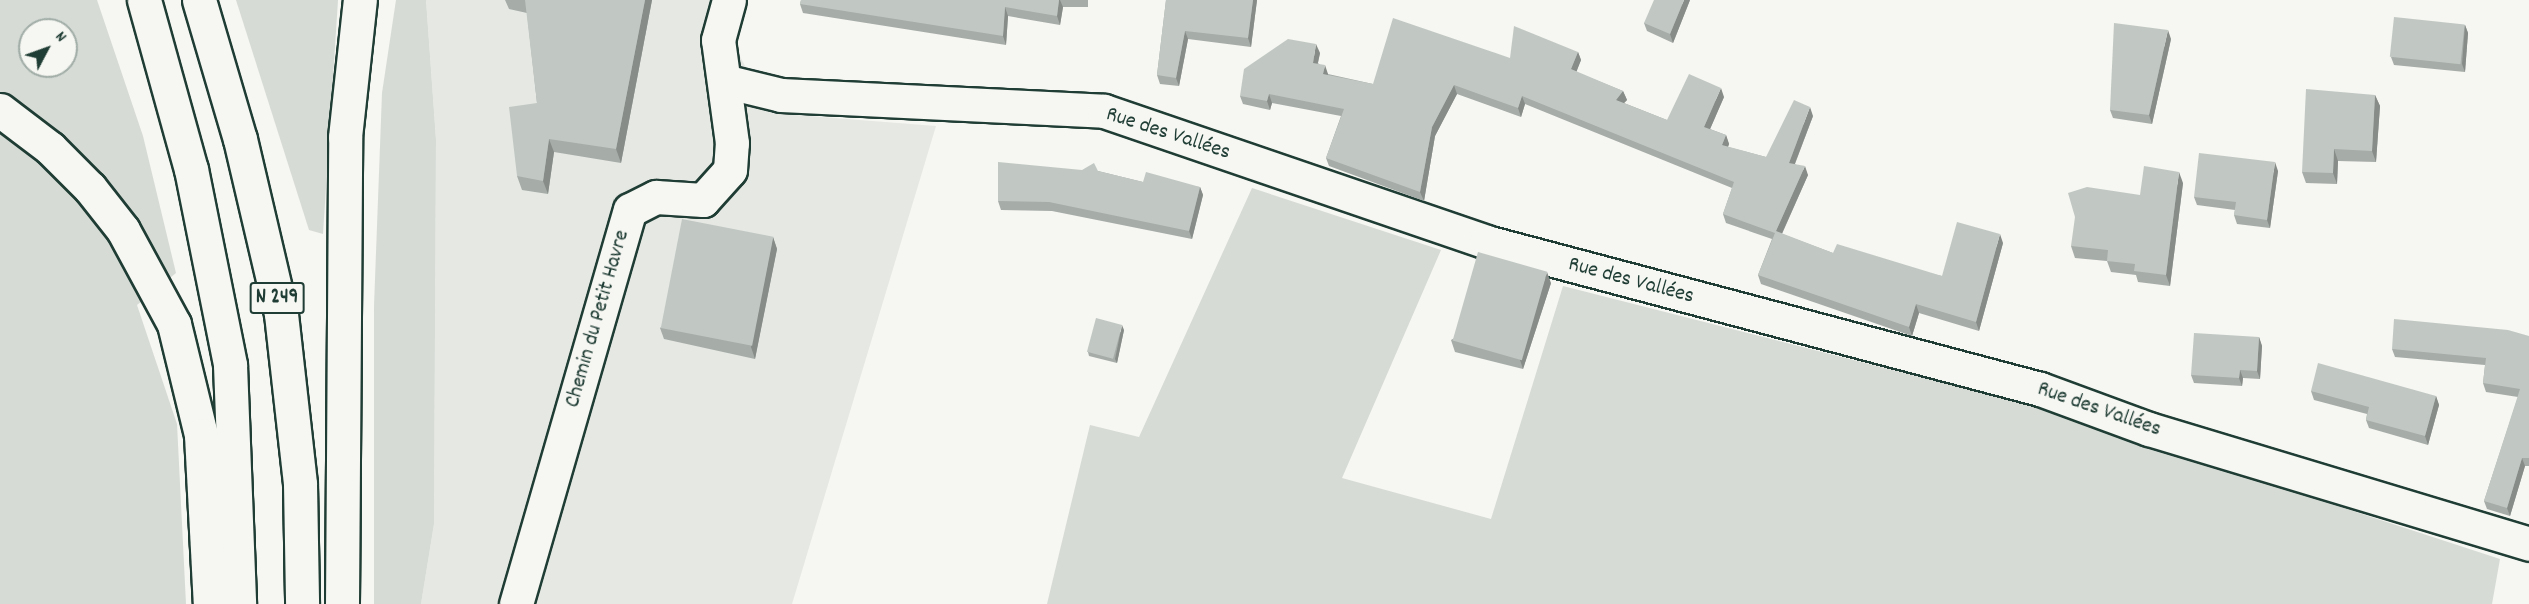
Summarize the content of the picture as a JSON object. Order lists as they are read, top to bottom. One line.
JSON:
{"streets":{"main road":["Rue des Vallées","N 249","Chemin du Petit Havre"]},"crossings":[["Rue des Vallées","Chemin du Petit Havre"]],"north":"top right"}
